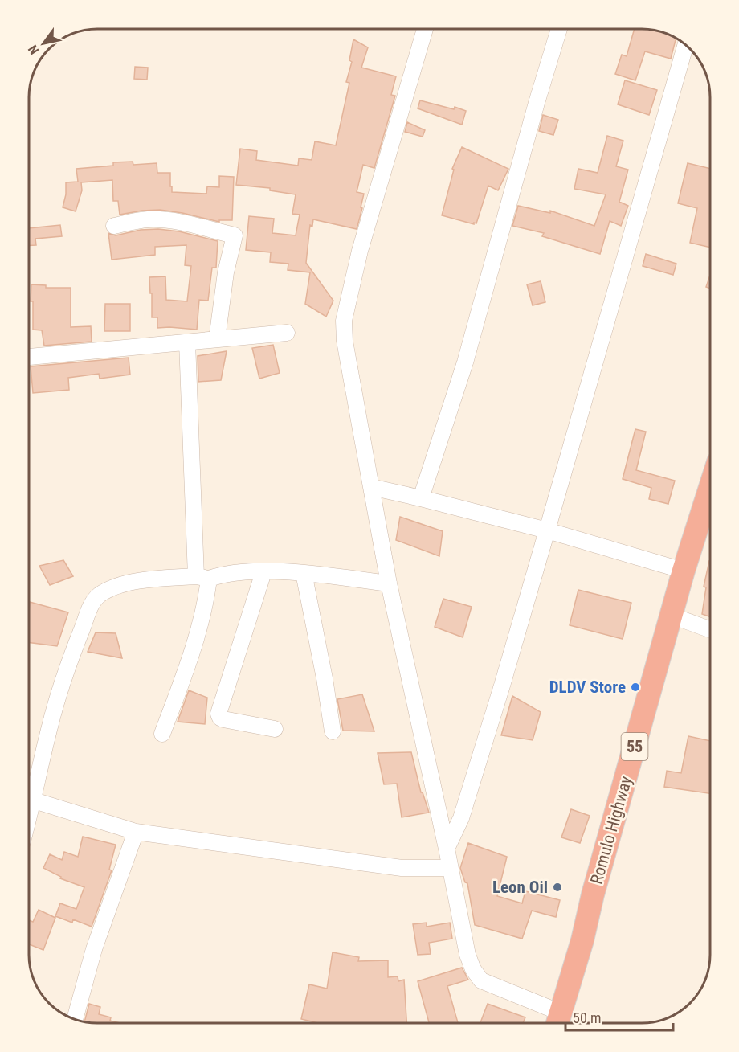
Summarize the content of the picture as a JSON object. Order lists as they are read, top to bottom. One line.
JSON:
{"streets":{"highway":["55","Romulo Highway"]},"places":["DLDV Store","Leon Oil"],"scale_bar":"50 m","north":"bottom left"}
